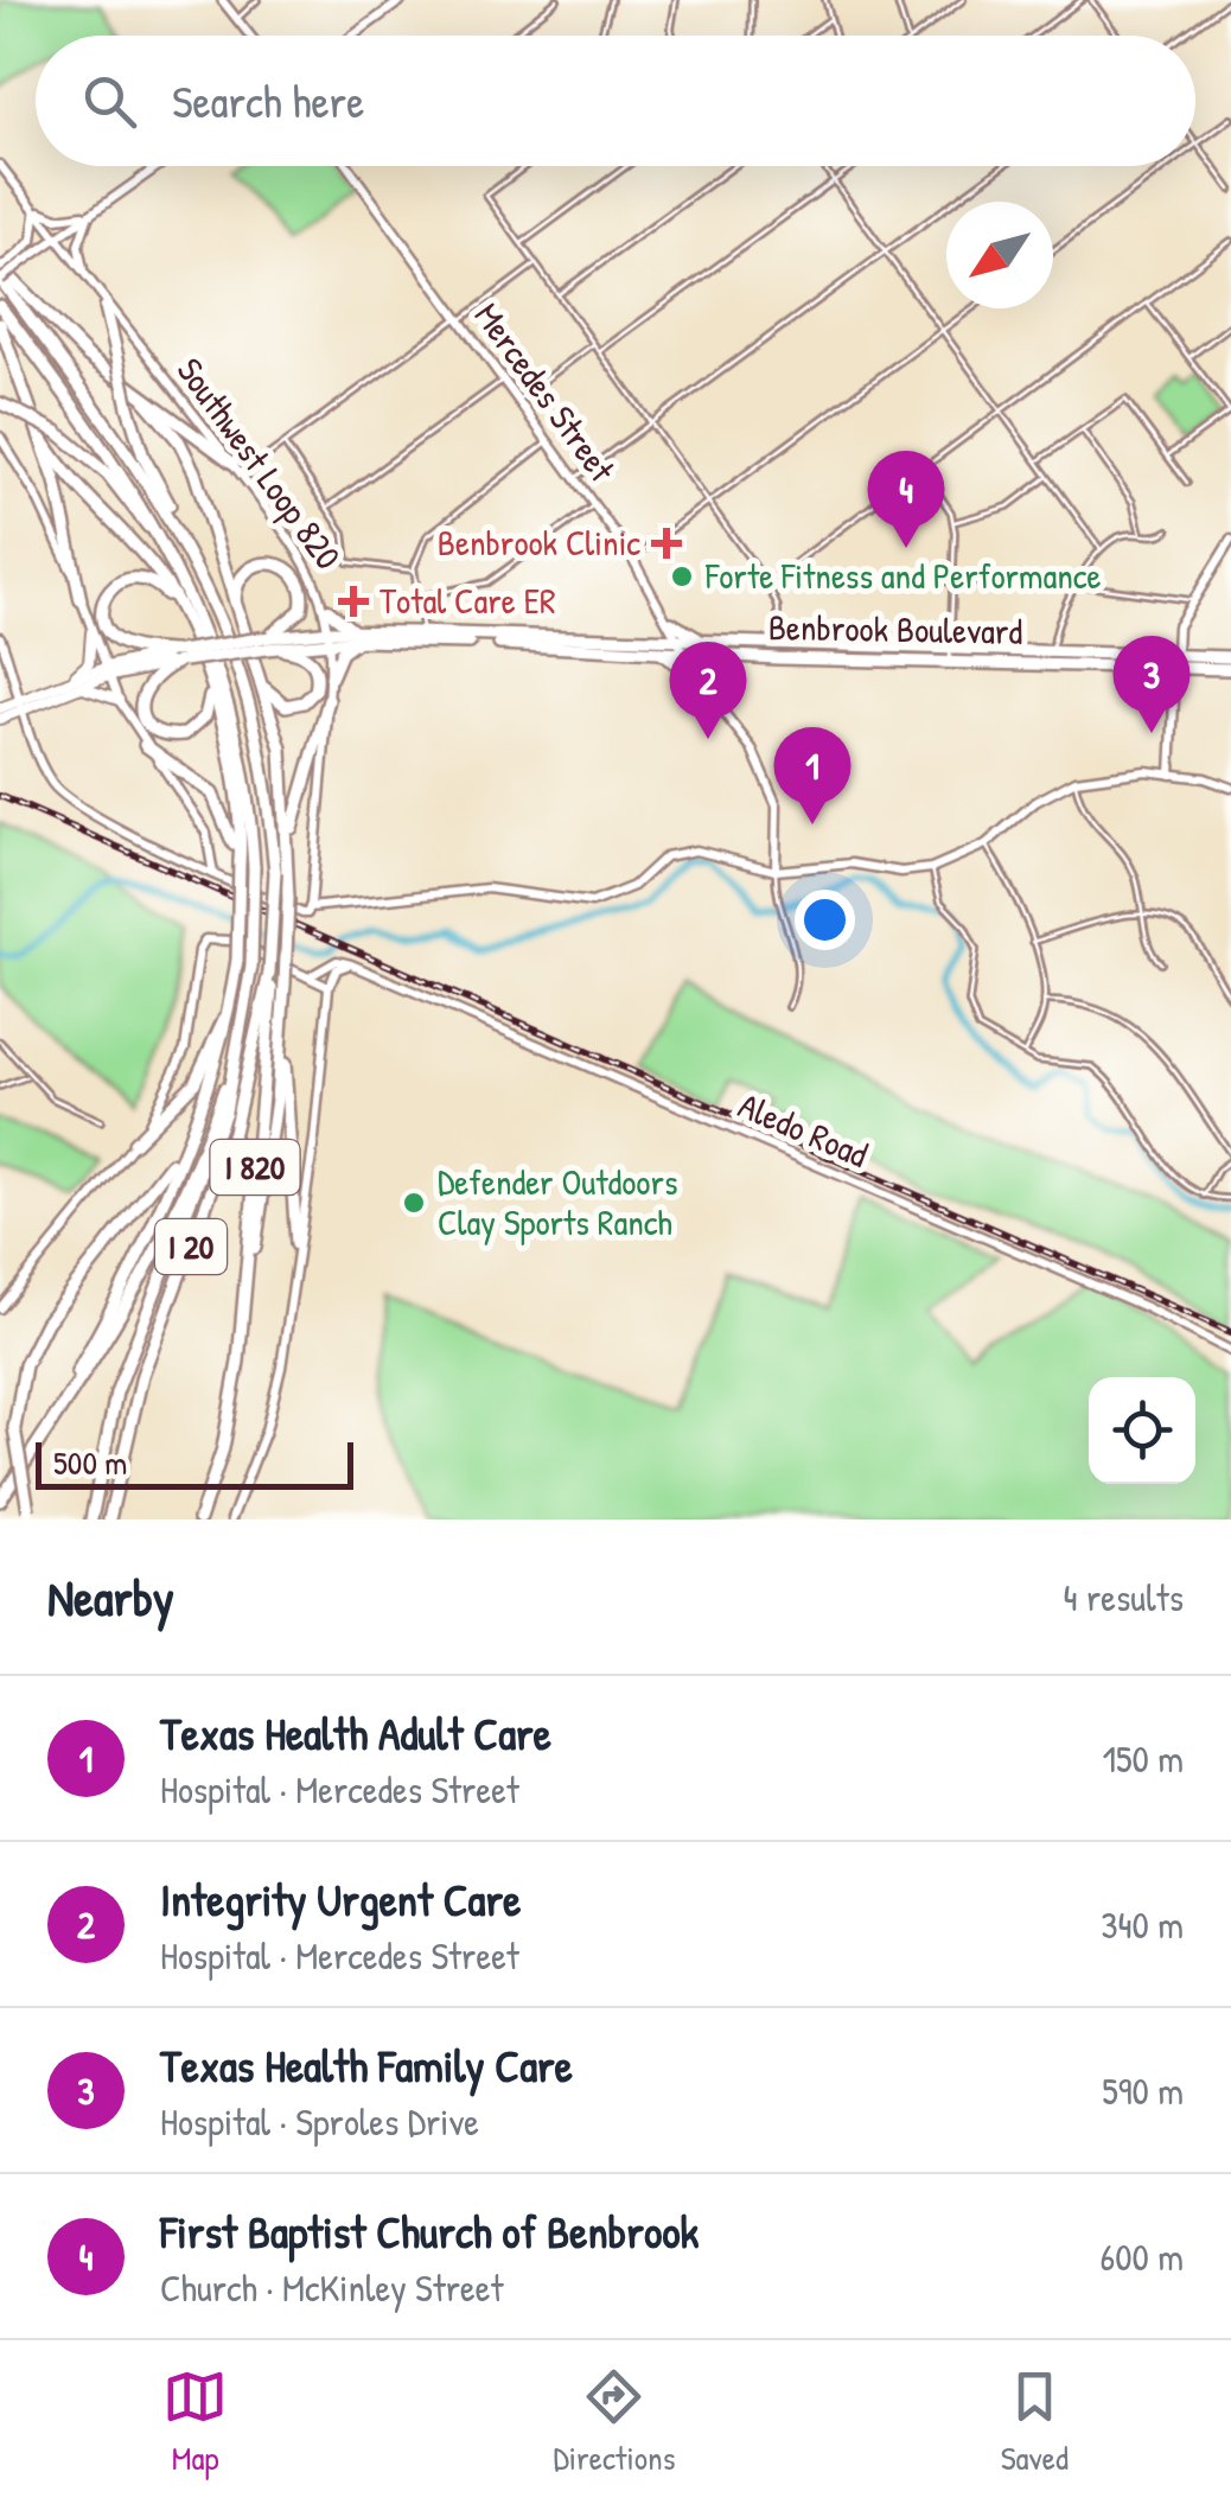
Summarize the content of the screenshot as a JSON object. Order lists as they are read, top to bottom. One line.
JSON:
{"streets":{"highway":["Benbrook Boulevard","I 820","I 20"],"street":["Mercedes Street","Southwest Loop 820","Aledo Road"]},"crossings":[["Mercedes Street","Benbrook Boulevard"],["Southwest Loop 820","Benbrook Boulevard"],["I 820","I 20"]],"places":{"health":["Benbrook Clinic","Total Care ER"],"other":["Forte Fitness and Performance","Defender Outdoors Clay Sports Ranch"]},"scale_bar":"500 m","north":"bottom left","page":{"search":"Search here","pins":["4","3","2","1"],"scale":"500 m","heading":["Nearby","4 results"],"list":[{"mark":"1","name":"Texas Health Adult Care","note":"Hospital · Mercedes Street","value":"150 m"},{"mark":"2","name":"Integrity Urgent Care","note":"Hospital · Mercedes Street","value":"340 m"},{"mark":"3","name":"Texas Health Family Care","note":"Hospital · Sproles Drive","value":"590 m"},{"mark":"4","name":"First Baptist Church of Benbrook","note":"Church · McKinley Street","value":"600 m"}],"nav":["Map","Directions","Saved"]}}
